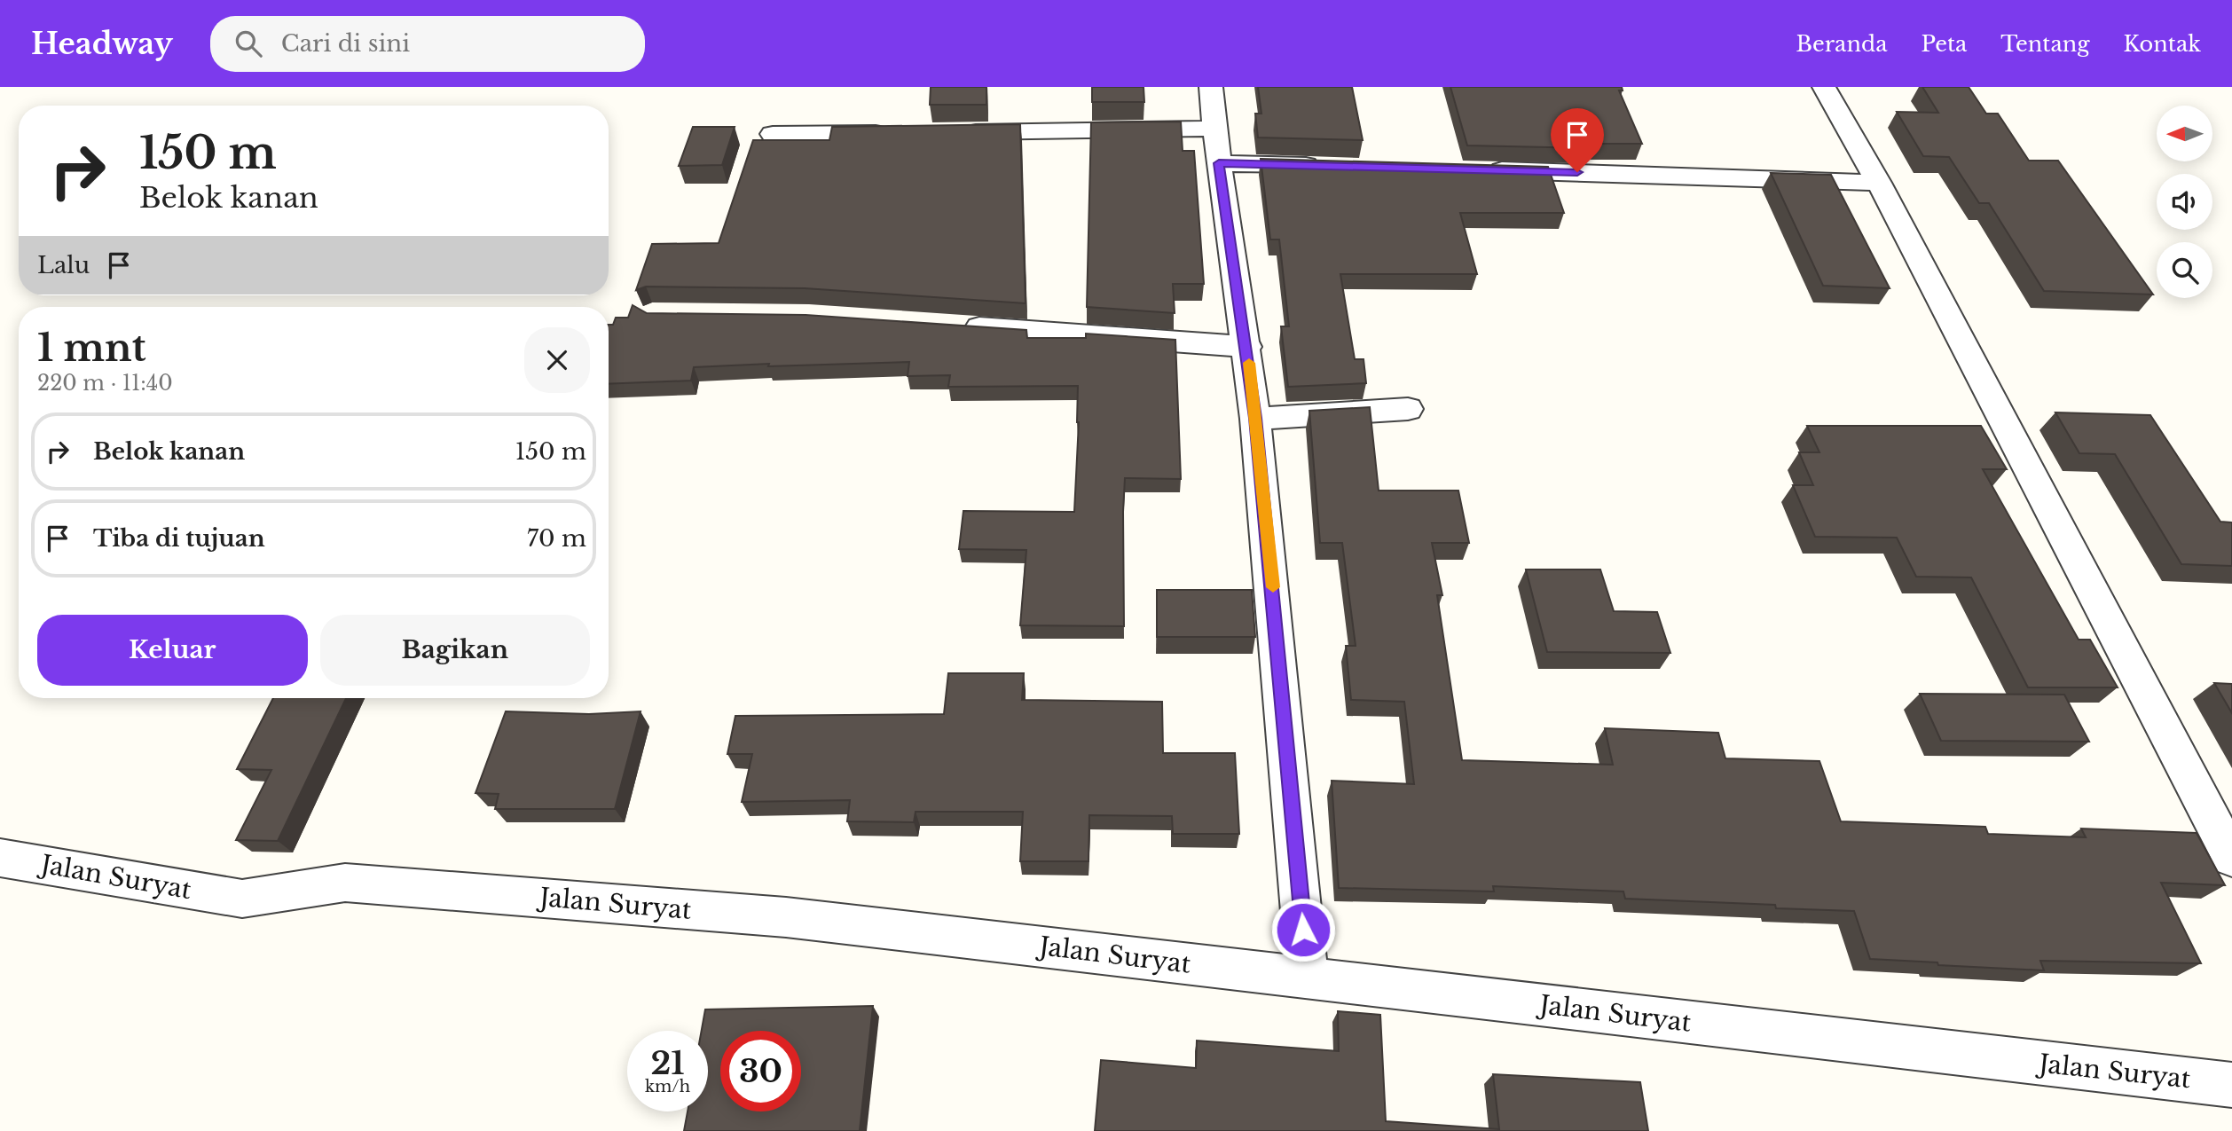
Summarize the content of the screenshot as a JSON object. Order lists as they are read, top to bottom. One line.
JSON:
{"streets":{"street":["Jalan Suryat"]},"north":"left","page":{"header":"Headway","search":"Cari di sini","nav":["Beranda","Peta","Tentang","Kontak"],"turn":["150 m","Belok kanan"],"then":"Lalu","heading":["1 mnt","220 m · 11:40"],"list":[{"name":"Belok kanan","value":"150 m"},{"name":"Tiba di tujuan","value":"70 m"}],"buttons":["Keluar","Bagikan"],"speed":"21 km/h","limit":"30"}}
